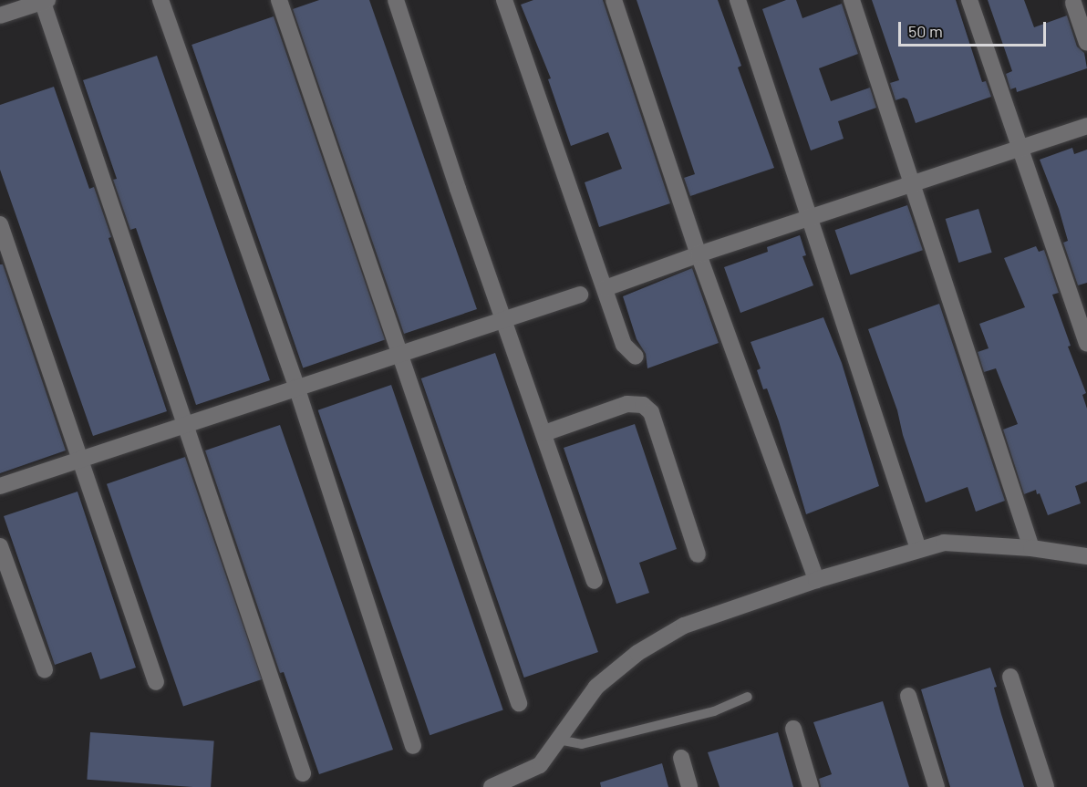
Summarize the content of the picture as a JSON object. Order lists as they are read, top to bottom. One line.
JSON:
{"scale_bar":"50 m"}
